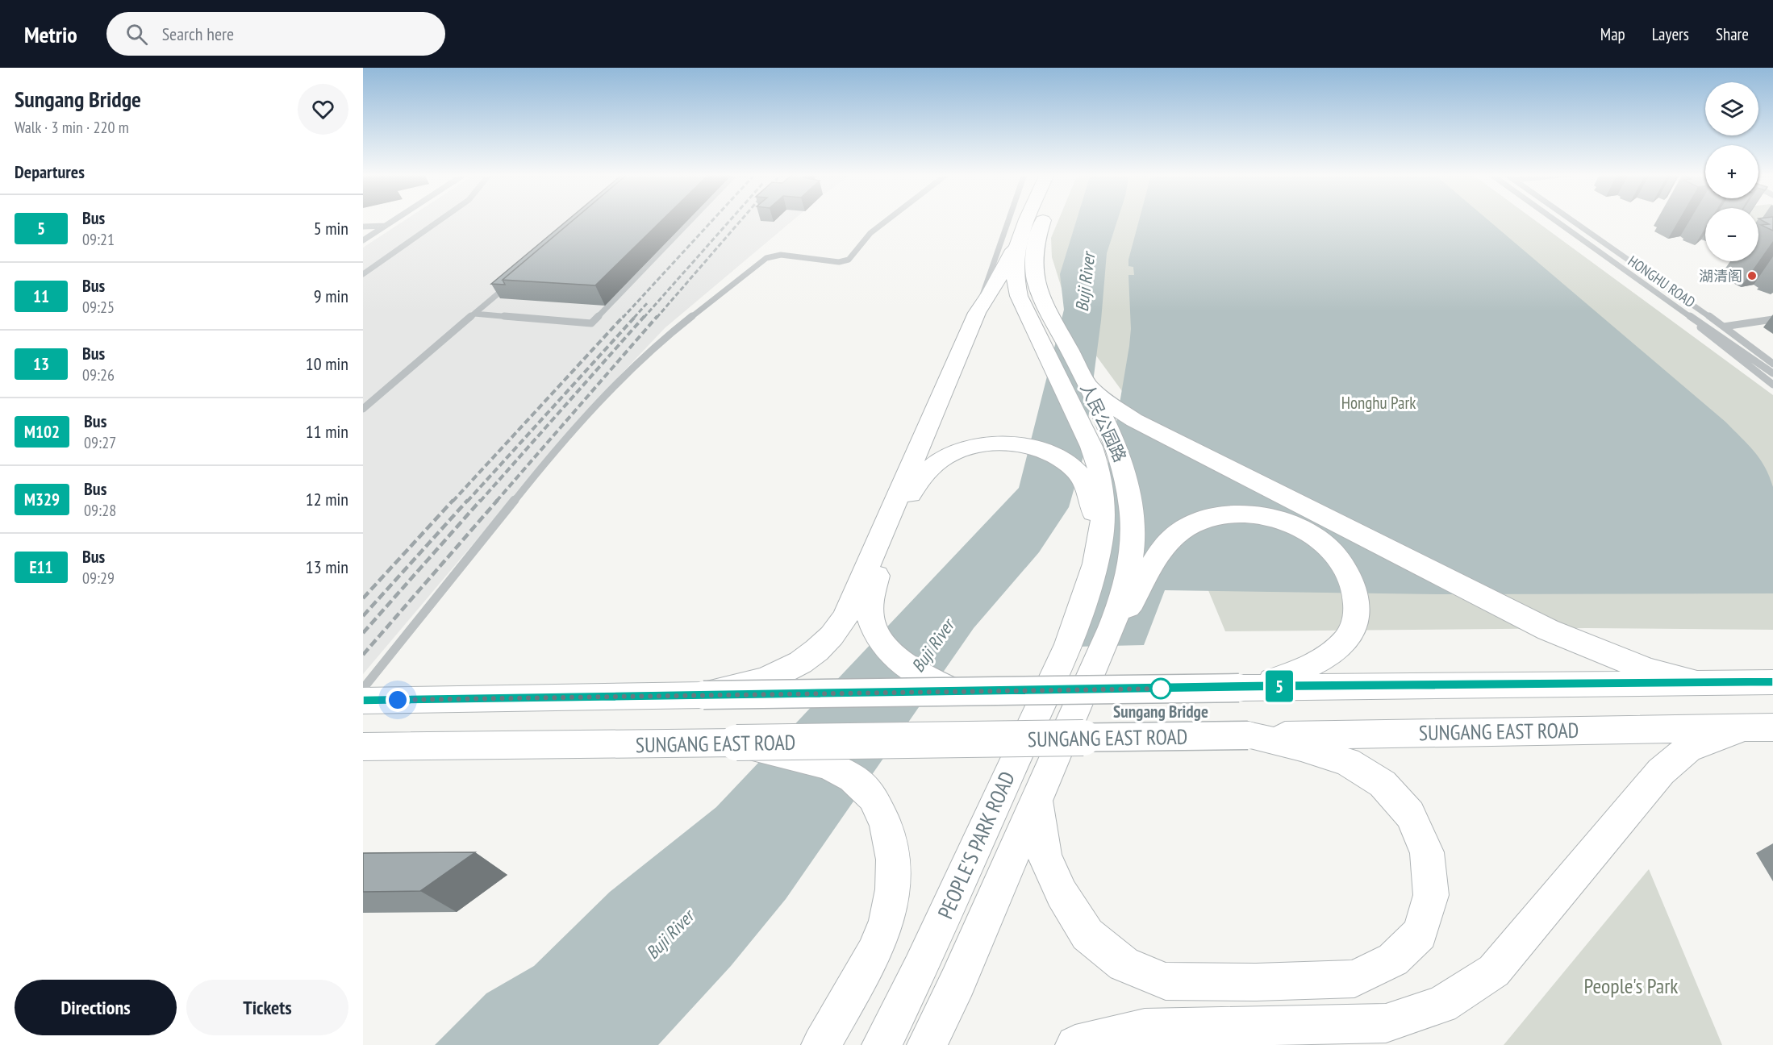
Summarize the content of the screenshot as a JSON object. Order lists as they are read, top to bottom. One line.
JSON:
{"streets":{"main road":["人民公园路","SUNGANG EAST ROAD","PEOPLE'S PARK ROAD"],"street":["HONGHU ROAD"]},"crossings":[["人民公园路","PEOPLE'S PARK ROAD"]],"water":["Buji River"],"parks":["Honghu Park","People's Park"],"places":["湖清阁","Sungang Bridge"],"lines":["bus line 5"],"page":{"header":"Metrio","search":"Search here","nav":["Map","Layers","Share"],"heading":[["Sungang Bridge","Walk · 3 min · 220 m"],"Departures"],"on_map":"5","map_buttons":["+","−"],"list":[{"mark":"5","name":"Bus","note":"09:21","value":"5 min"},{"mark":"11","name":"Bus","note":"09:25","value":"9 min"},{"mark":"13","name":"Bus","note":"09:26","value":"10 min"},{"mark":"M102","name":"Bus","note":"09:27","value":"11 min"},{"mark":"M329","name":"Bus","note":"09:28","value":"12 min"},{"mark":"E11","name":"Bus","note":"09:29","value":"13 min"}],"buttons":["Directions","Tickets"]}}
